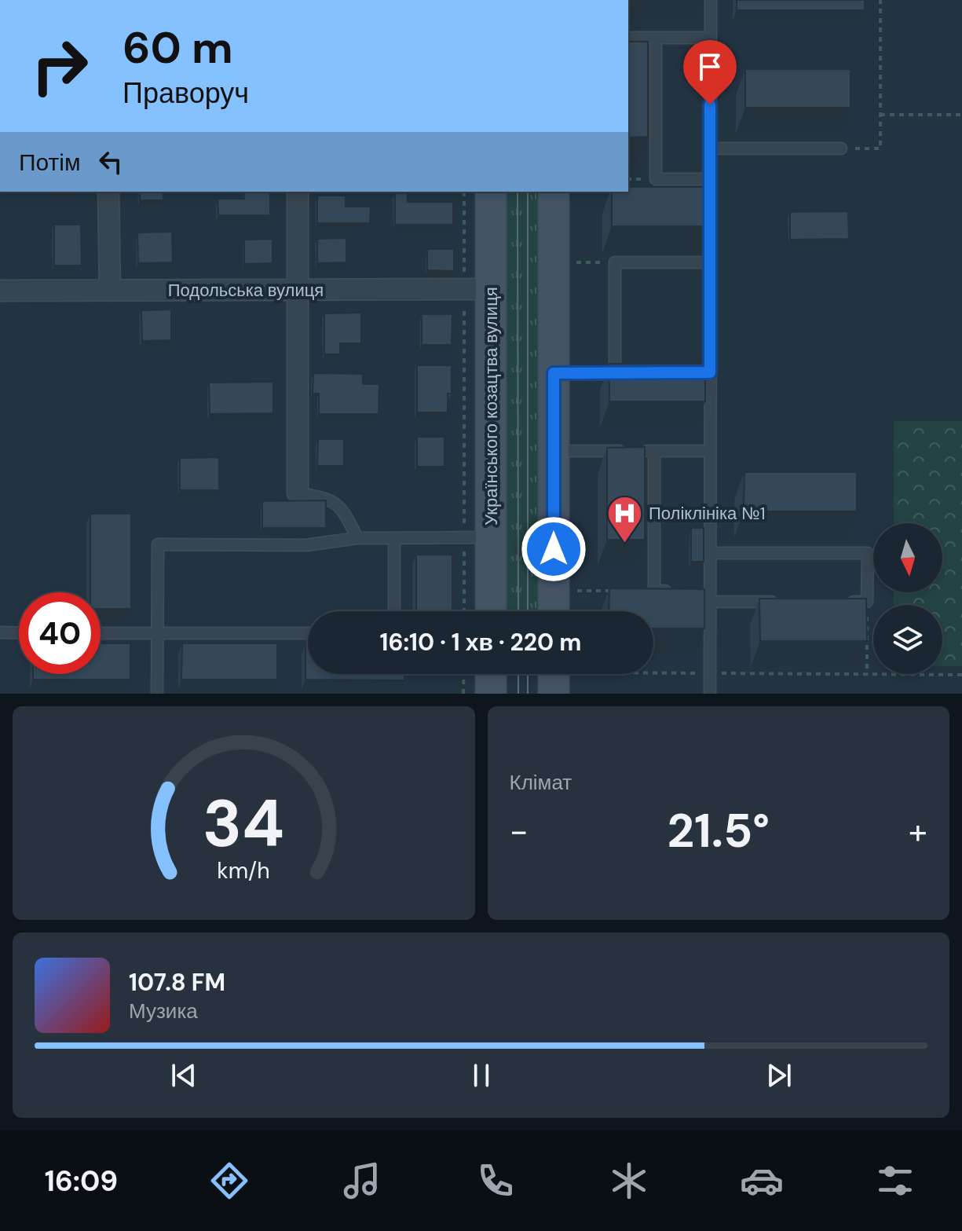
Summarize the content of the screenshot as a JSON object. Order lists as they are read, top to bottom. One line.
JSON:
{"streets":{"street":["Подольська вулиця","Українського козацтва вулиця"]},"crossings":[["Подольська вулиця","Українського козацтва вулиця"]],"places":{"hospital":["Поліклініка №1"]},"north":"bottom","page":{"turn":["60 m","Праворуч"],"then":"Потім","limit":"40","trip":"16:10 · 1 хв · 220 m","tile":"Клімат","heat":["−","21.5°","+"],"song":["107.8 FM","Музика"],"tabs":"16:09","gauge":["34","km/h"]}}
